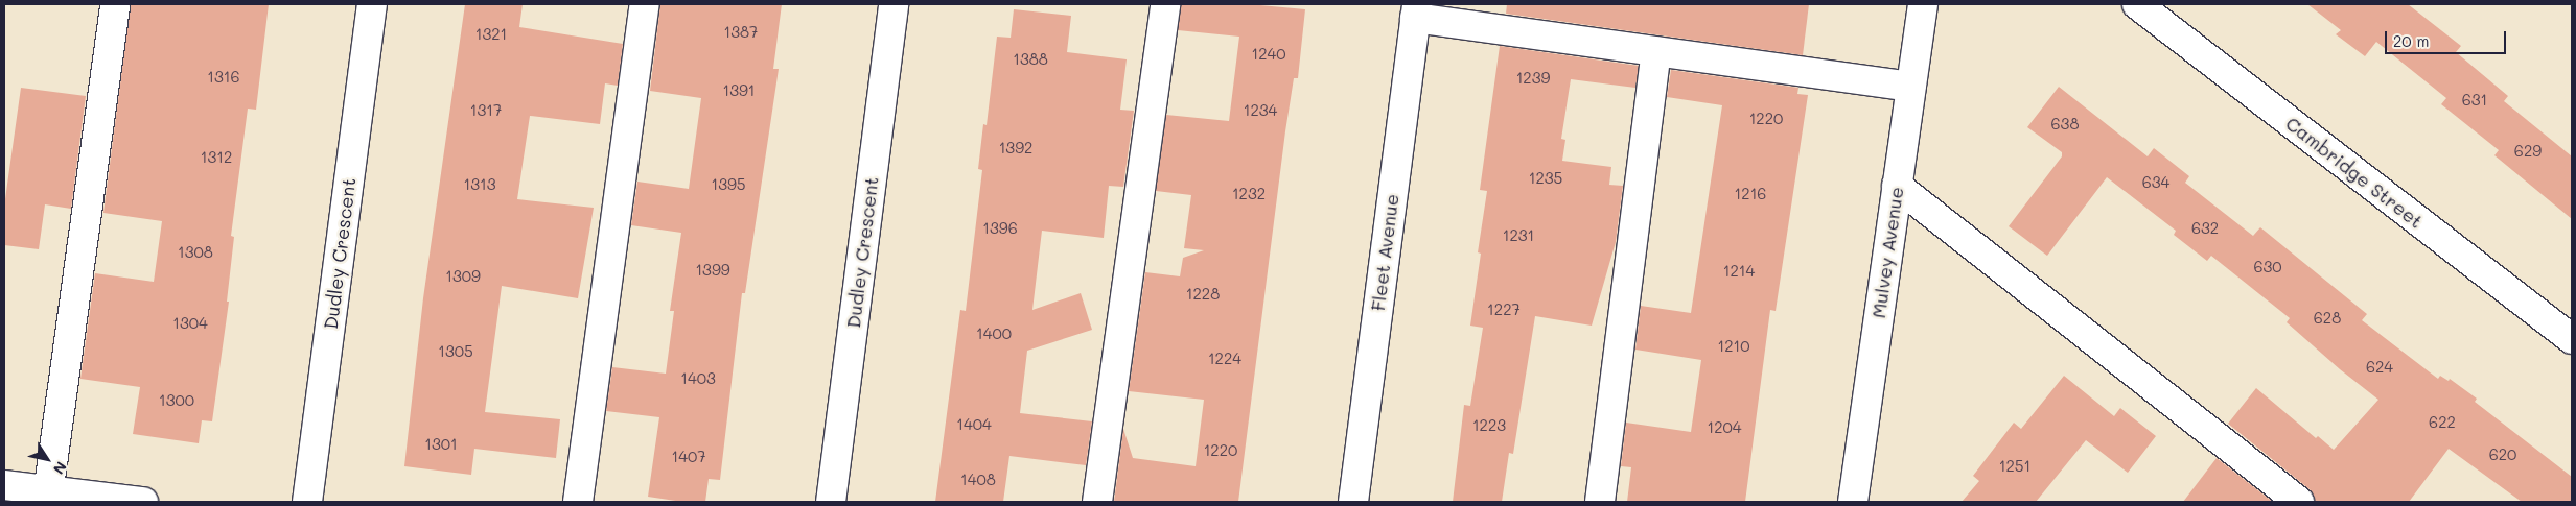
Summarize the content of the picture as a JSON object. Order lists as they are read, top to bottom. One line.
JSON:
{"streets":{"street":["Cambridge Street","Dudley Crescent","Fleet Avenue","Mulvey Avenue"]},"house_numbers":["1387","1321","1240","1388","1316","1239","1391","631","1317","1234","1220","638","1392","629","1312","1235","634","1313","1395","1232","1216","1396","632","1231","1308","630","1399","1214","1309","1228","1227","628","1304","1400","1210","1305","1224","624","1403","1300","622","1404","1223","1204","1301","1220","620","1407","1251","1408"],"scale_bar":"20 m","north":"bottom right"}
